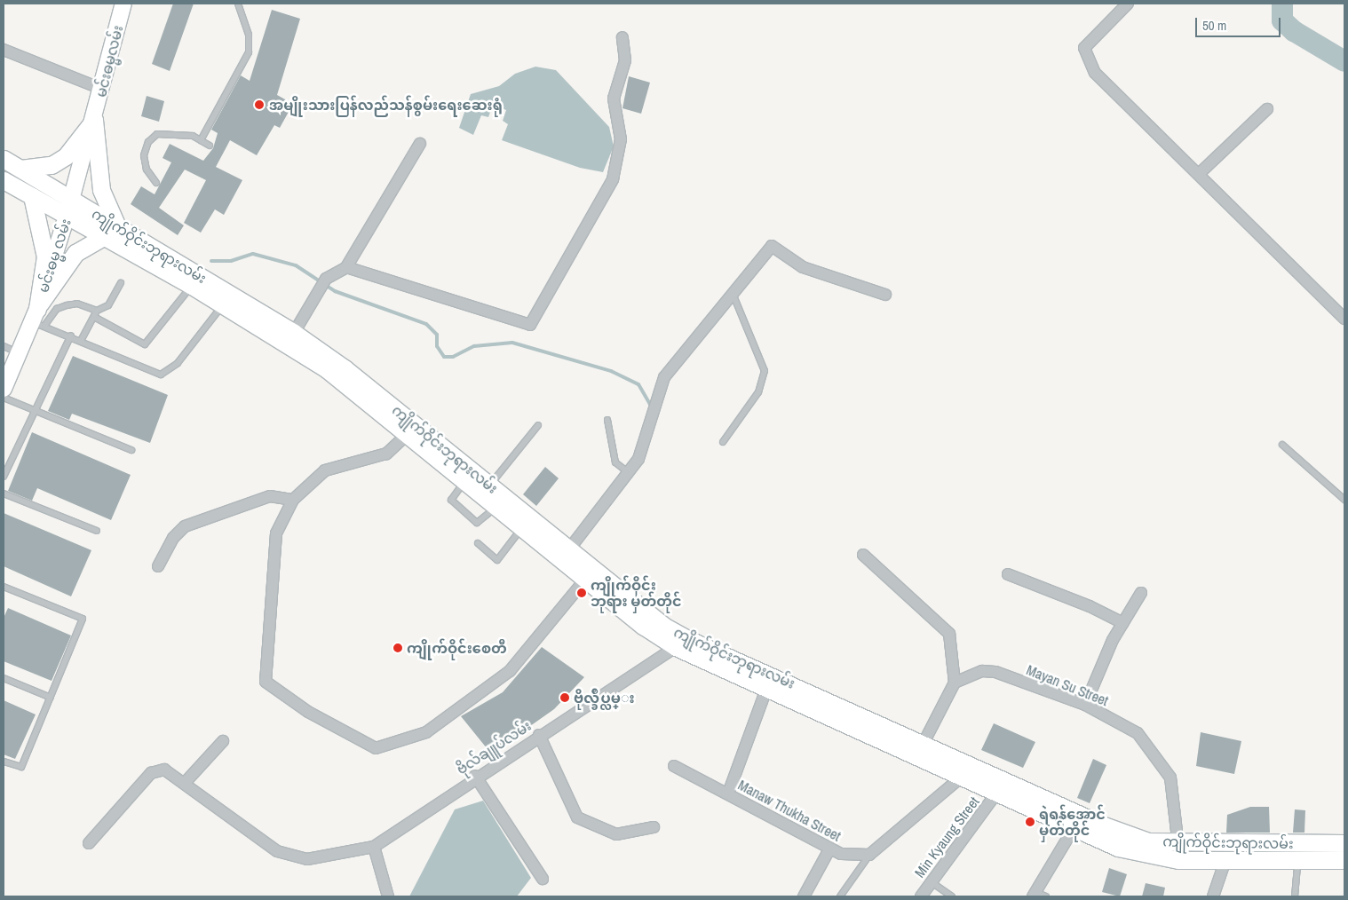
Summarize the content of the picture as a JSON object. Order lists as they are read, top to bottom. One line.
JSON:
{"streets":{"main road":["မင်းဓမ္မလမ်း","ကျိုက်ဝိုင်းဘုရားလမ်း","မင်းဓမ္မ လမ်း"],"street":["Mayan Su Street","ဗိုလ်ချူပ်လမ်း","Manaw Thukha Street","Min Kyaung Street"]},"crossings":[["မင်းဓမ္မလမ်း","မင်းဓမ္မ လမ်း"],["ကျိုက်ဝိုင်းဘုရားလမ်း","မင်းဓမ္မ လမ်း"],["ကျိုက်ဝိုင်းဘုရားလမ်း","Mayan Su Street"],["ကျိုက်ဝိုင်းဘုရားလမ်း","ဗိုလ်ချူပ်လမ်း"],["ကျိုက်ဝိုင်းဘုရားလမ်း","Min Kyaung Street"]],"places":["အမျိုးသားပြန်လည်သန်စွမ်းရေးဆေးရုံ","ကျိုက်ဝိုင်း ဘုရား မှတ်တိုင်","ကျိုက်ဝိုင်းစေတီ","ဗိုလ္ခ်ဳပ္လမ္း","ရဲရန်အောင် မှတ်တိုင်"],"scale_bar":"50 m"}
